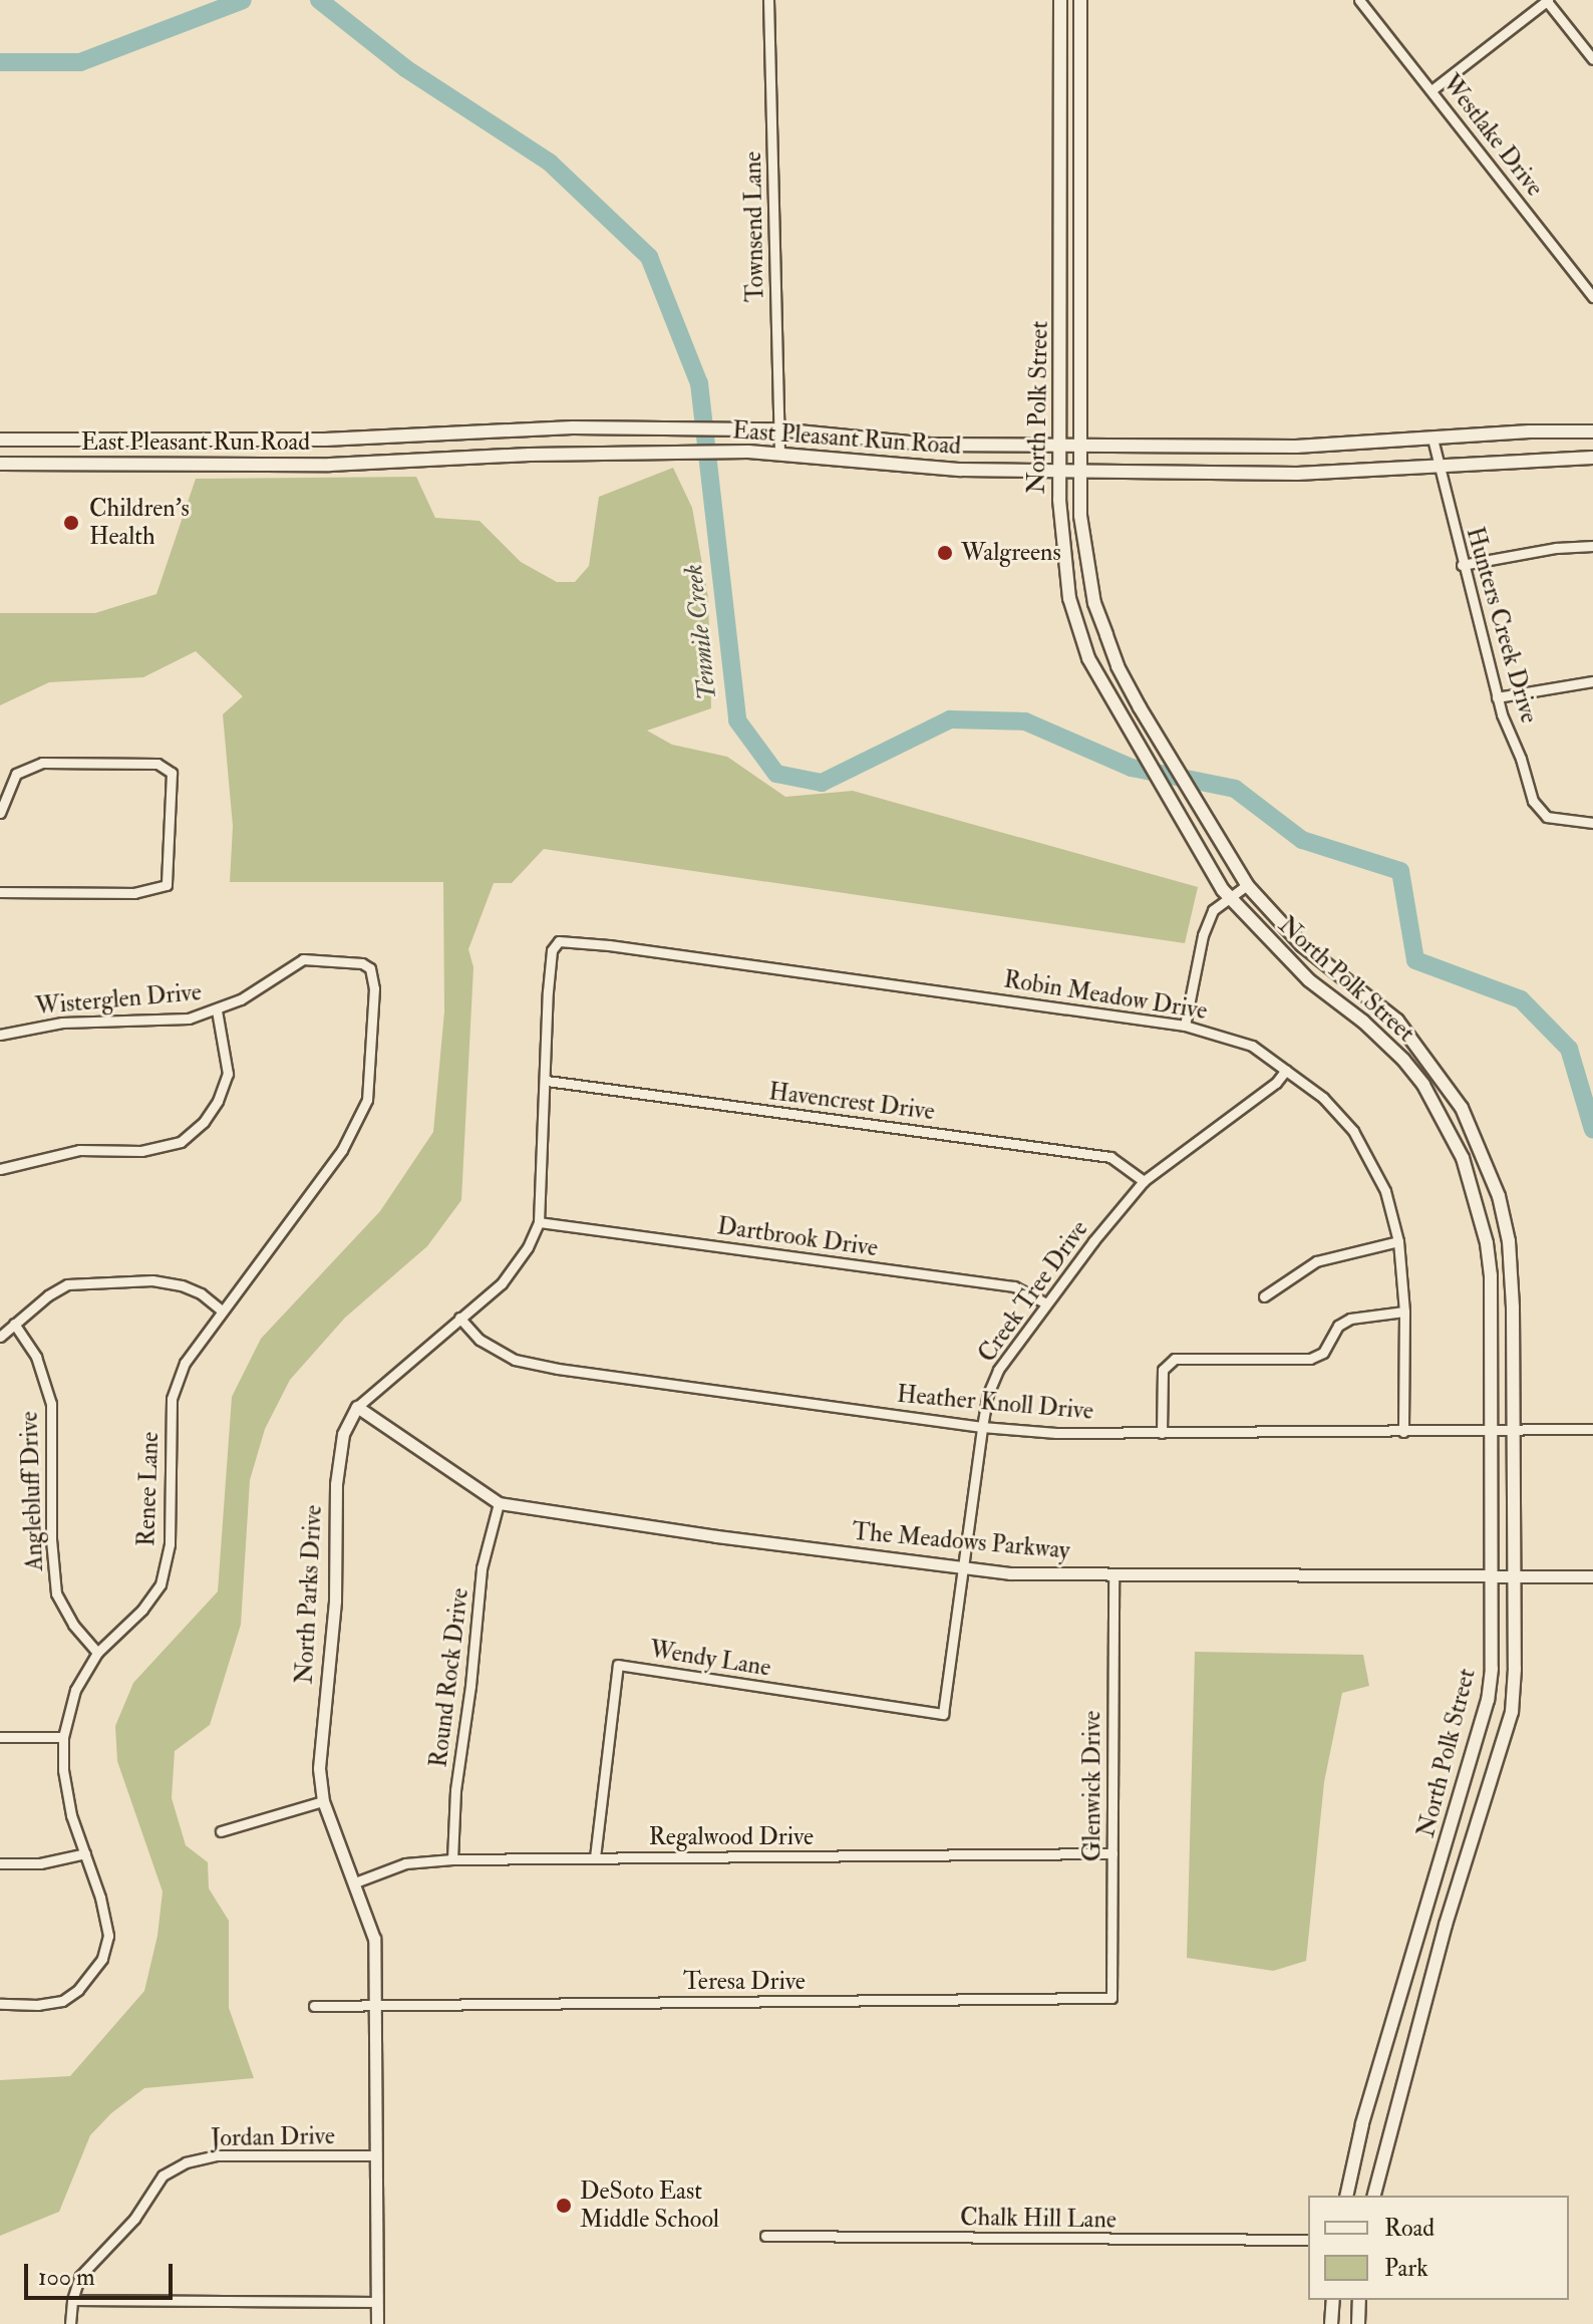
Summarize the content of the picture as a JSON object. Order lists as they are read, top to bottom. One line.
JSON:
{"streets":{"main road":["North Polk Street","East Pleasant Run Road"],"street":["Westlake Drive","Townsend Lane","Hunters Creek Drive","Robin Meadow Drive","Wisterglen Drive","Havencrest Drive","Dartbrook Drive","Creek Tree Drive","Heather Knoll Drive","Renee Lane","Anglebluff Drive","The Meadows Parkway","North Parks Drive","Wendy Lane","Round Rock Drive","Glenwick Drive","Regalwood Drive","Teresa Drive","Jordan Drive","Chalk Hill Lane"]},"crossings":[["Townsend Lane","East Pleasant Run Road"],["North Polk Street","East Pleasant Run Road"],["North Polk Street","Heather Knoll Drive"],["North Polk Street","The Meadows Parkway"],["East Pleasant Run Road","Hunters Creek Drive"],["Robin Meadow Drive","Creek Tree Drive"],["Robin Meadow Drive","Heather Knoll Drive"],["Robin Meadow Drive","North Parks Drive"],["Wisterglen Drive","Renee Lane"],["Havencrest Drive","Creek Tree Drive"],["Havencrest Drive","North Parks Drive"],["Dartbrook Drive","Creek Tree Drive"],["Dartbrook Drive","North Parks Drive"],["Creek Tree Drive","Heather Knoll Drive"],["Creek Tree Drive","The Meadows Parkway"],["Creek Tree Drive","Wendy Lane"],["Heather Knoll Drive","North Parks Drive"],["Renee Lane","Anglebluff Drive"],["The Meadows Parkway","North Parks Drive"],["The Meadows Parkway","Round Rock Drive"],["The Meadows Parkway","Glenwick Drive"],["North Parks Drive","Regalwood Drive"],["North Parks Drive","Teresa Drive"],["North Parks Drive","Jordan Drive"],["Wendy Lane","Regalwood Drive"],["Round Rock Drive","Regalwood Drive"],["Glenwick Drive","Regalwood Drive"],["Glenwick Drive","Teresa Drive"]],"water":["Tenmile Creek"],"places":["Children's Health","Walgreens","DeSoto East Middle School"],"legend":["Road","Park"],"scale_bar":"100 m"}
